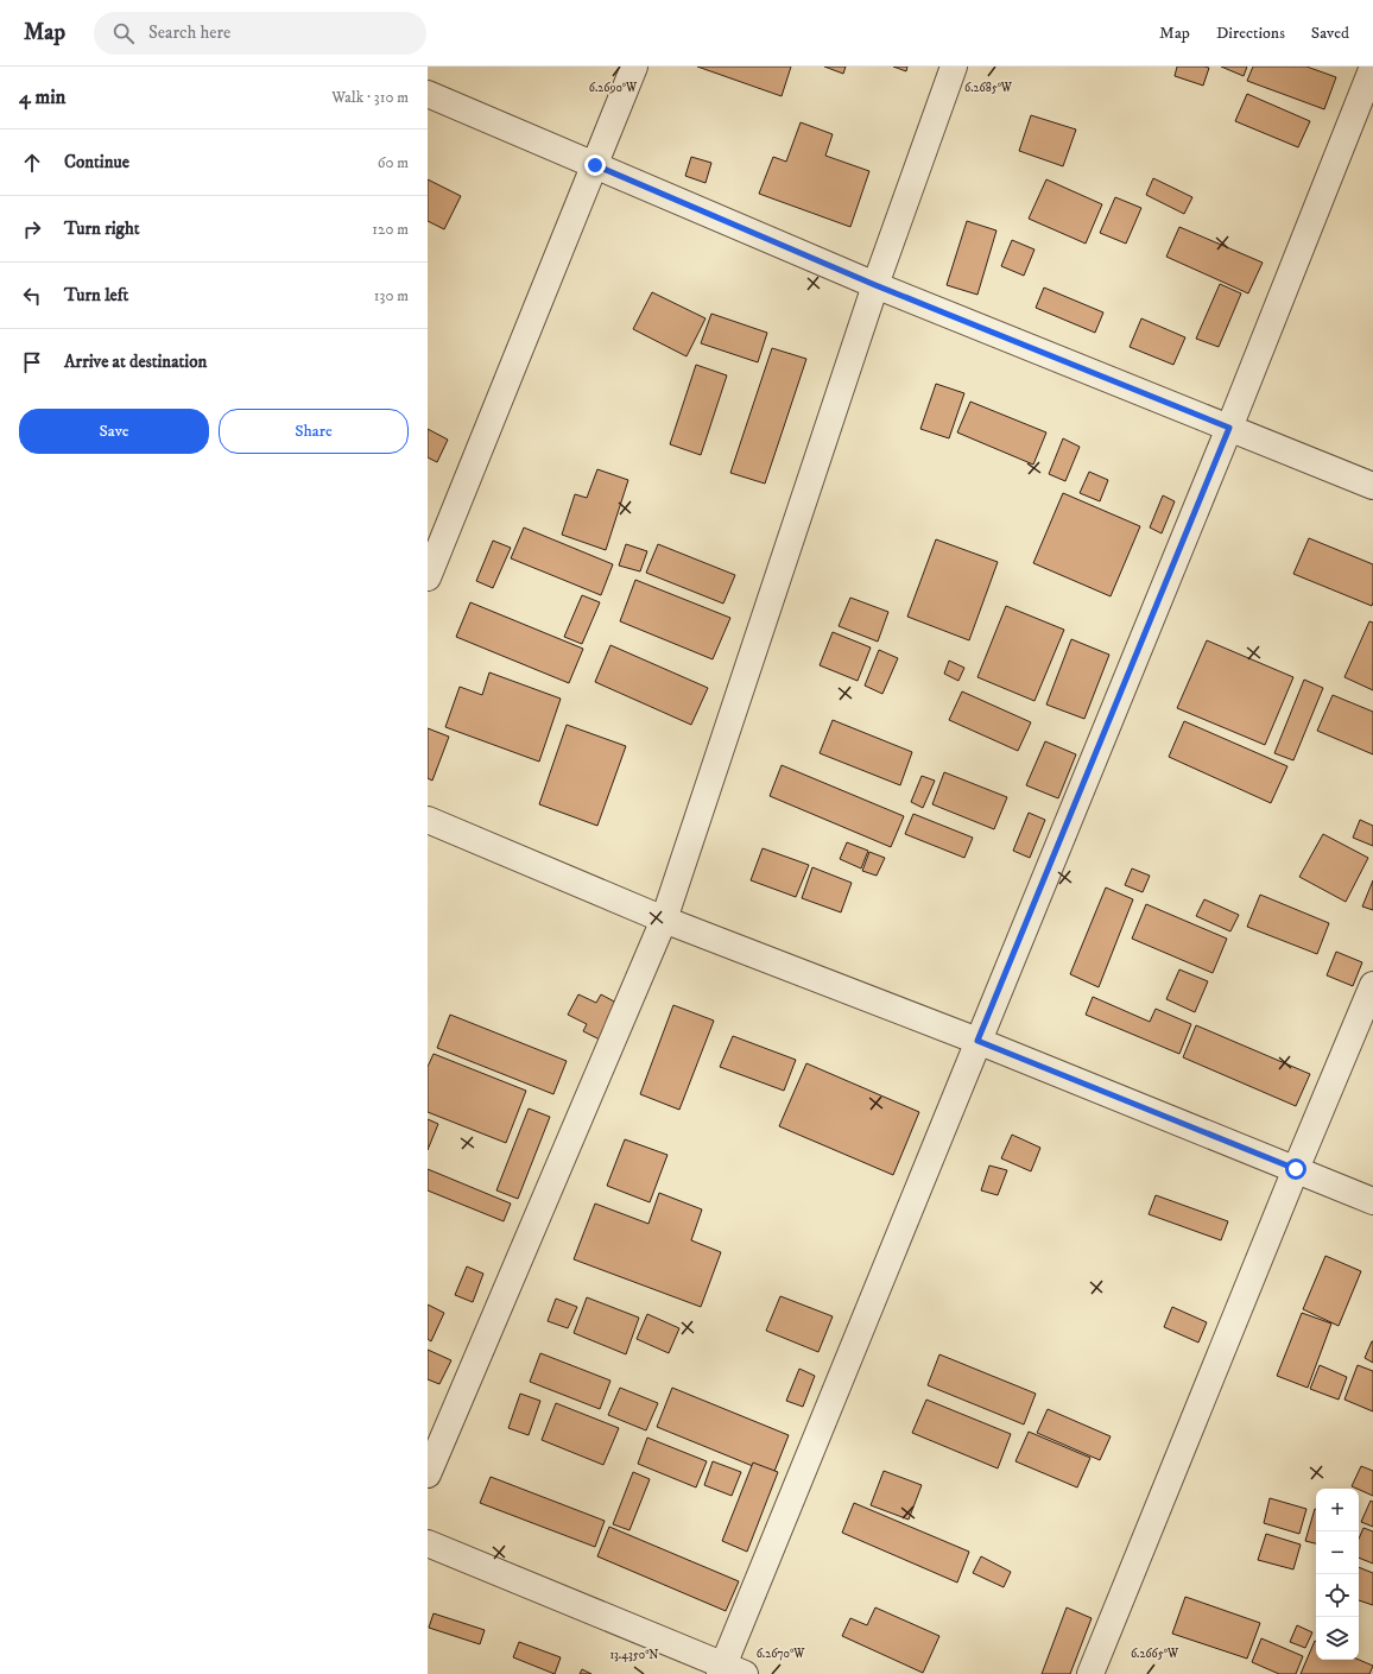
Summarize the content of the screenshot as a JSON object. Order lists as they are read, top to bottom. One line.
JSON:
{"page":{"header":"Map","search":"Search here","nav":["Map","Directions","Saved"],"heading":["4 min","Walk · 310 m"],"list":[["Continue","60 m"],["Turn right","120 m"],["Turn left","130 m"],"Arrive at destination"],"buttons":["Save","Share"],"map_buttons":["+","−"]},"coordinates":["6.2690°W","6.2685°W","6.2670°W","6.2665°W","13.4350°N"]}
